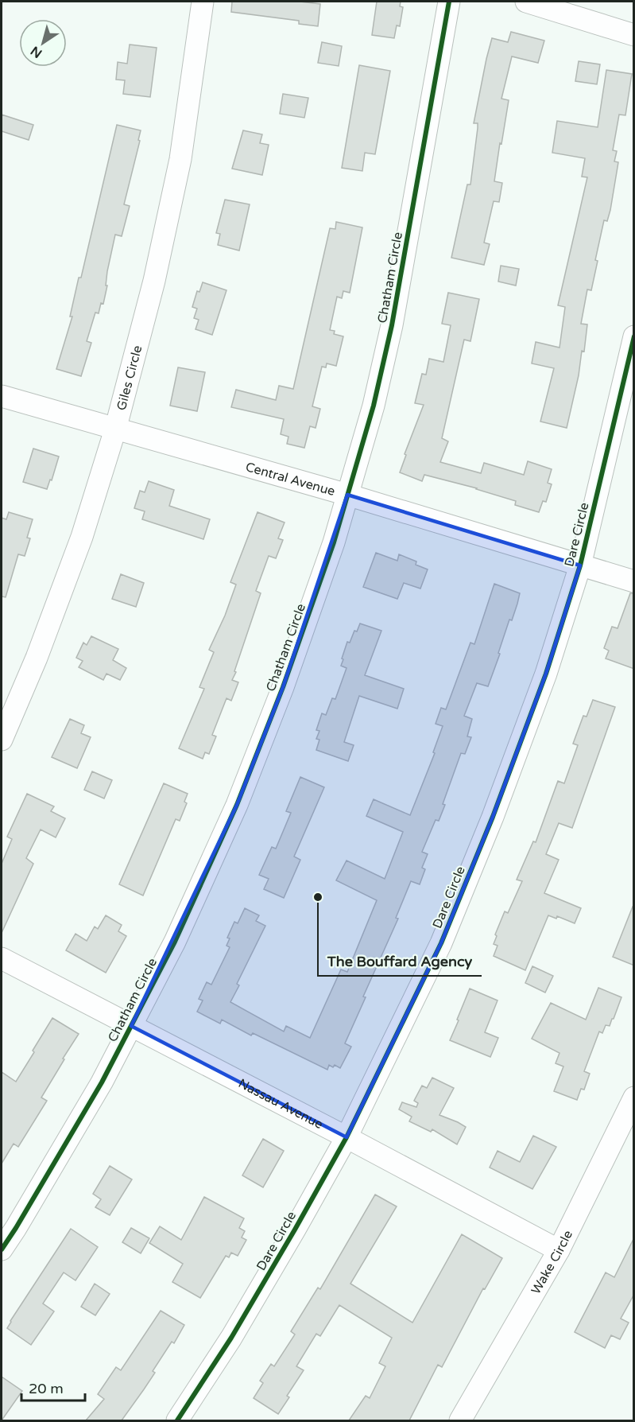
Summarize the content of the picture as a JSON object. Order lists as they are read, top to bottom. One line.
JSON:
{"streets":{"street":["Chatham Circle","Giles Circle","Central Avenue","Dare Circle","Nassau Avenue","Wake Circle"]},"crossings":[["Chatham Circle","Central Avenue"],["Chatham Circle","Nassau Avenue"],["Giles Circle","Central Avenue"],["Central Avenue","Dare Circle"],["Dare Circle","Nassau Avenue"],["Nassau Avenue","Wake Circle"]],"places":["The Bouffard Agency"],"scale_bar":"20 m","north":"bottom left"}
